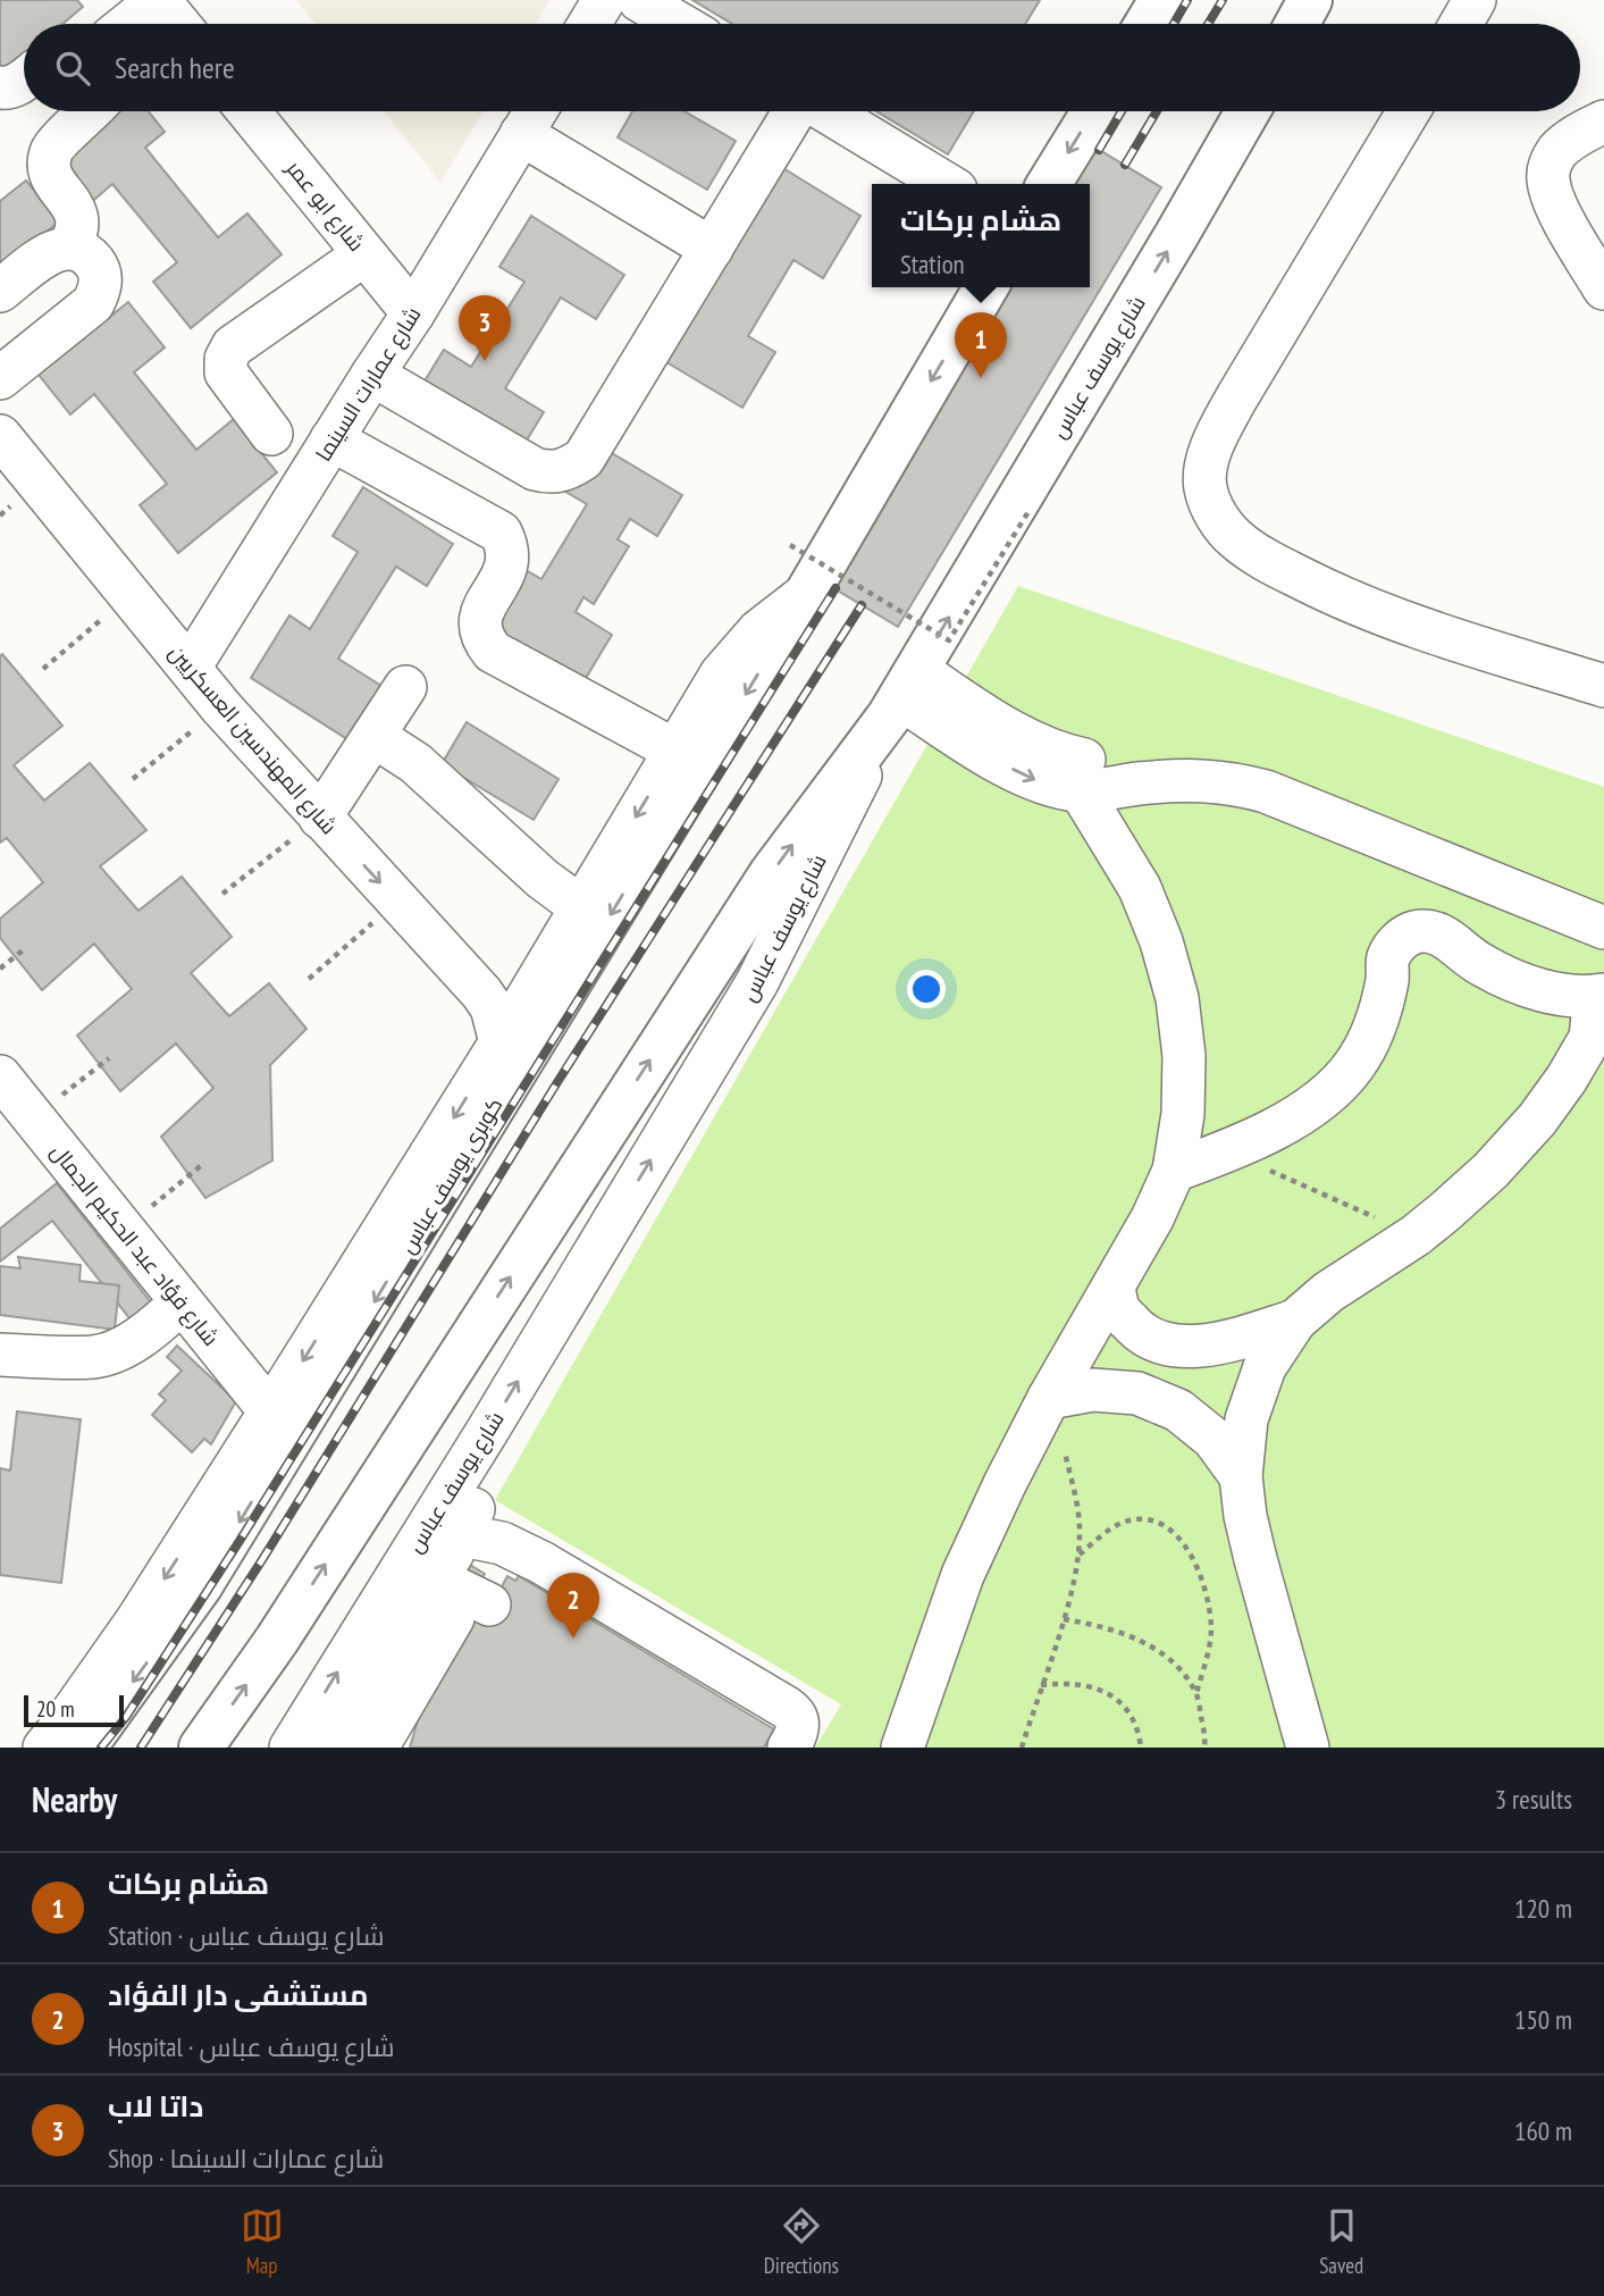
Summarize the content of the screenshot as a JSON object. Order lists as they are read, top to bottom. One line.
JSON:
{"streets":{"main road":["شارع يوسف عباس","كوبرى يوسف عباس"],"street":["شارع ابو عمر","شارع عمارات السينما","شارع المهندسين العسكريين","شارع فؤاد عبد الحكيم الجمال"]},"crossings":[["شارع ابو عمر","شارع عمارات السينما"],["شارع عمارات السينما","شارع المهندسين العسكريين"]],"scale_bar":"20 m","page":{"search":"Search here","popup":["هشام بركات","Station"],"pins":["3","1","2"],"scale":"20 m","heading":["Nearby","3 results"],"list":[{"mark":"1","name":"هشام بركات","note":"Station · شارع يوسف عباس","value":"120 m"},{"mark":"2","name":"مستشفى دار الفؤاد","note":"Hospital · شارع يوسف عباس","value":"150 m"},{"mark":"3","name":"داتا لاب","note":"Shop · شارع عمارات السينما","value":"160 m"}],"nav":["Map","Directions","Saved"]}}
